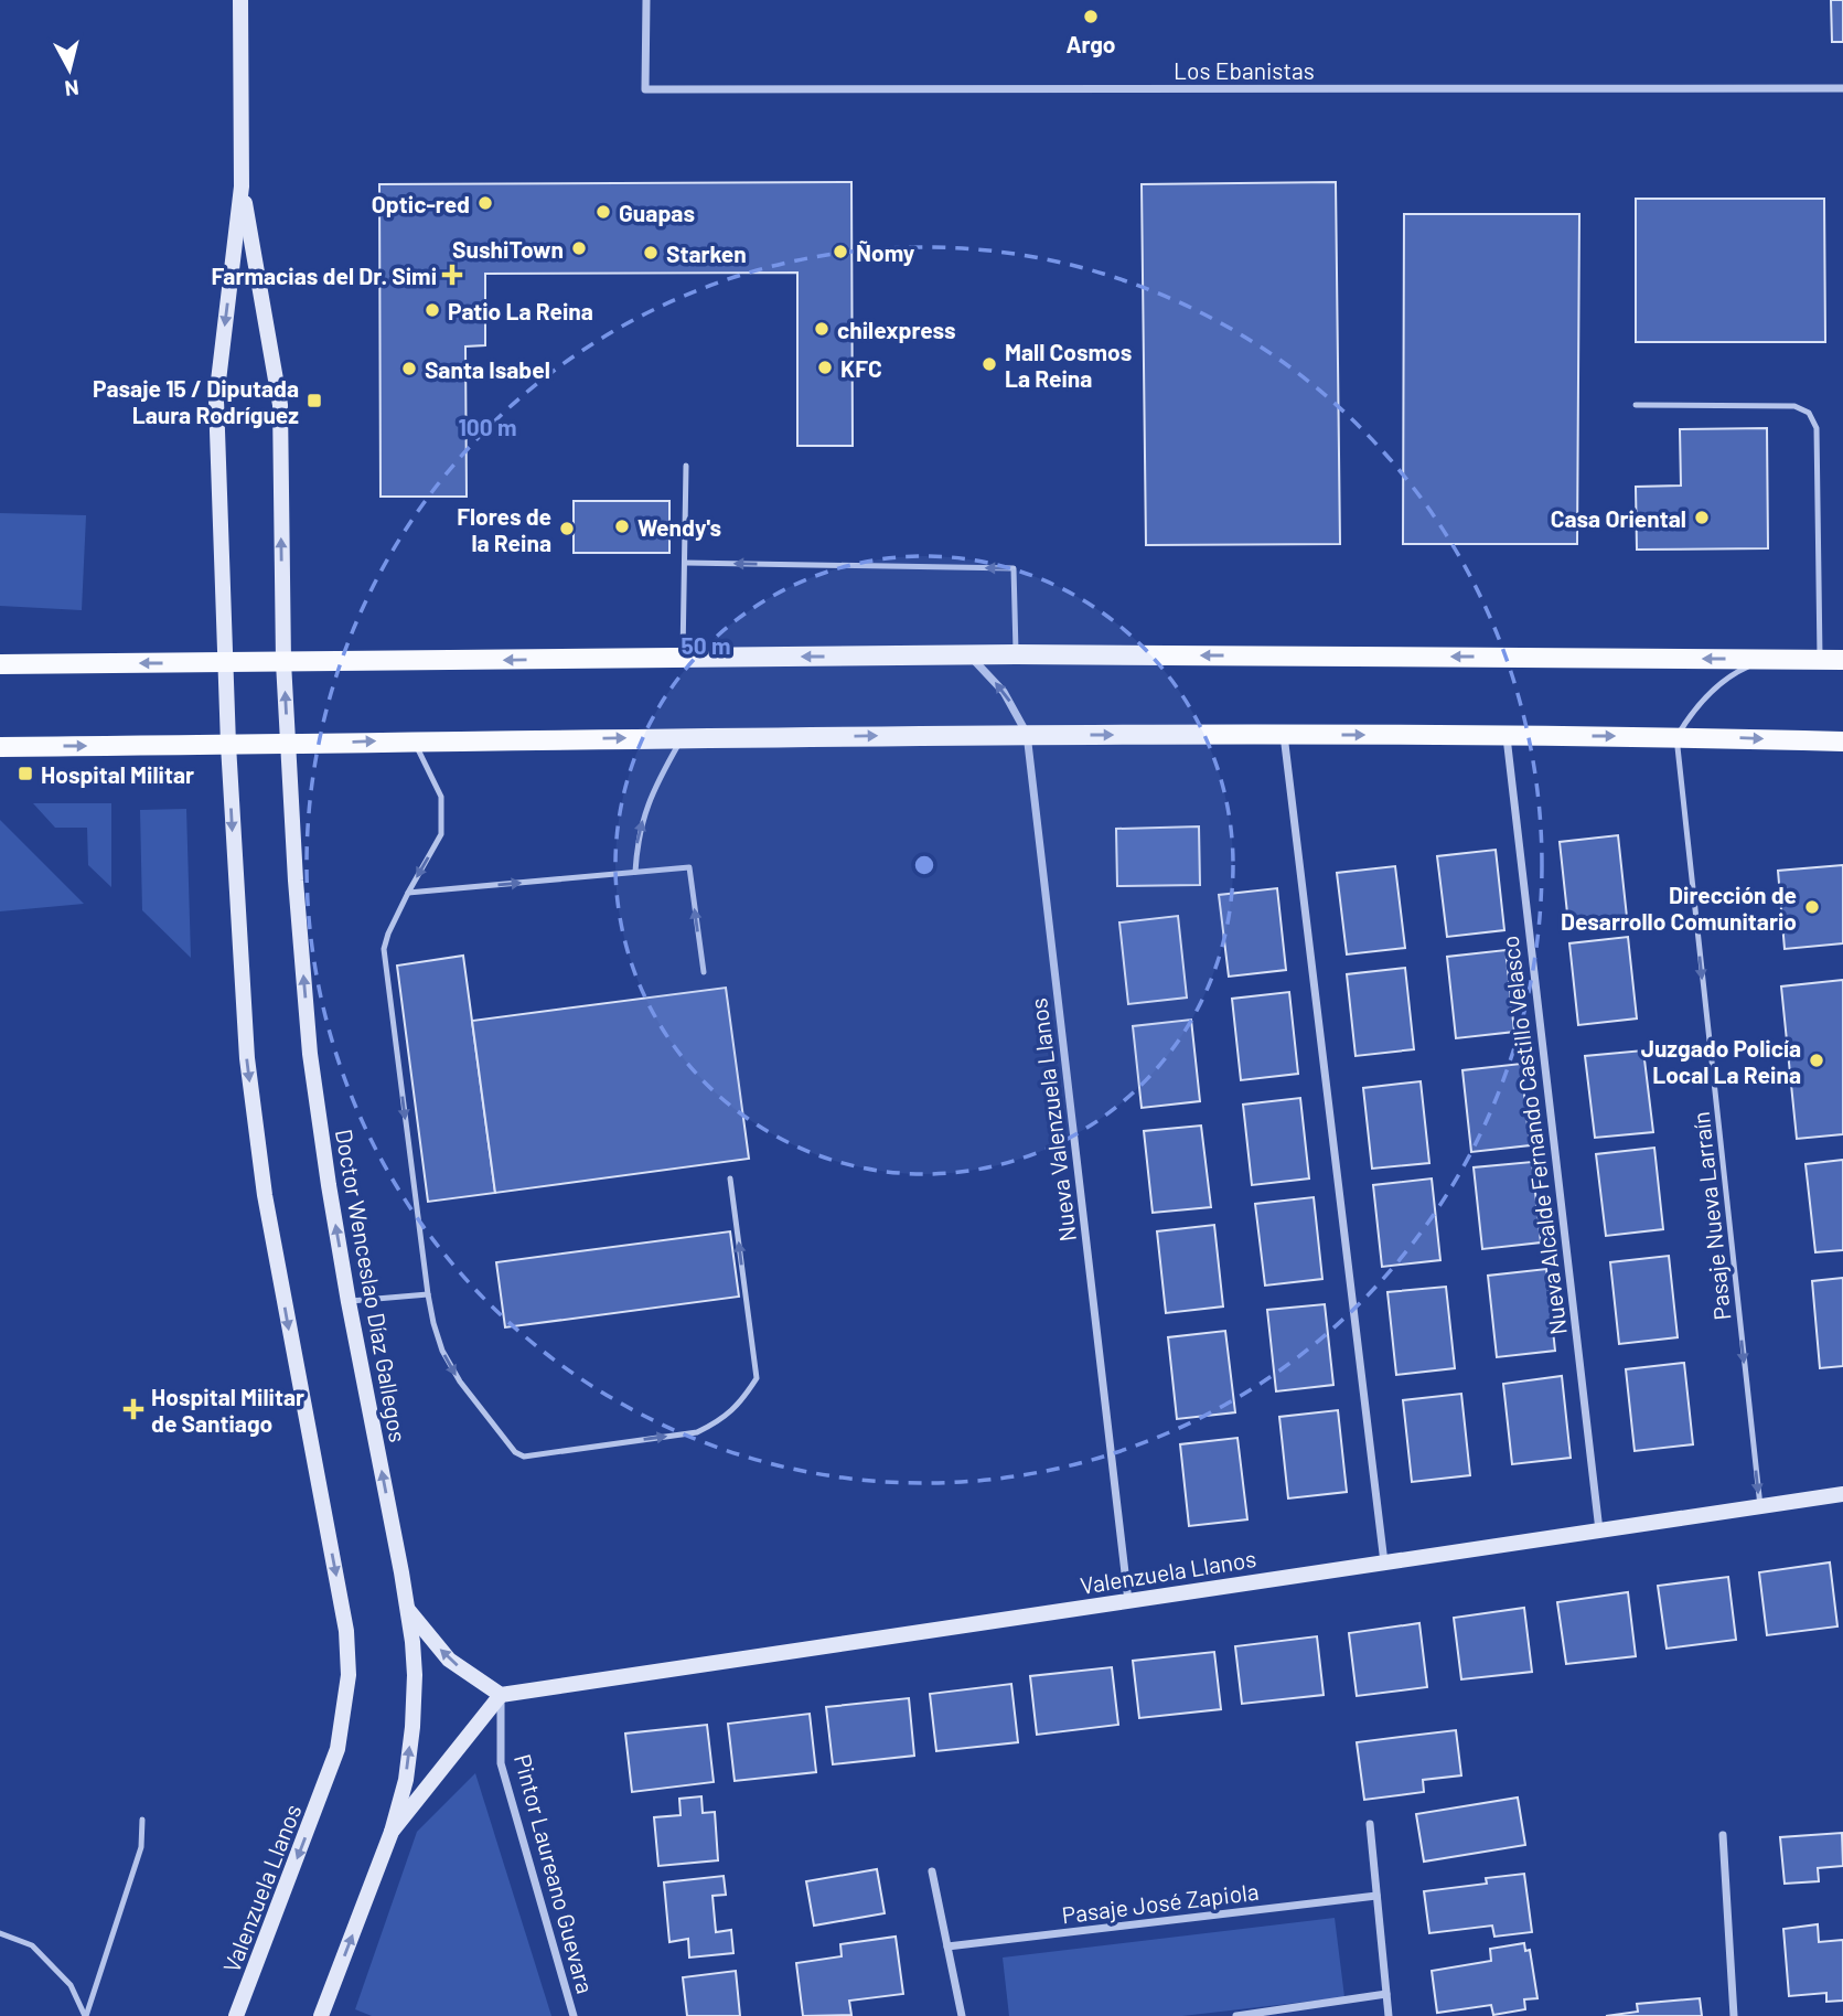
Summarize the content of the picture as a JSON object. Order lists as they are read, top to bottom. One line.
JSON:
{"streets":{"main road":["Doctor Wenceslao Díaz Gallegos","Valenzuela Llanos"],"street":["Los Ebanistas","Nueva Valenzuela Llanos","Nueva Alcalde Fernando Castillo Velasco","Pintor Laureano Guevara","Pasaje José Zapiola"],"lane":["Pasaje Nueva Larraín"]},"crossings":[["Nueva Valenzuela Llanos","Valenzuela Llanos"],["Nueva Alcalde Fernando Castillo Velasco","Valenzuela Llanos"],["Pasaje Nueva Larraín","Valenzuela Llanos"],["Valenzuela Llanos","Pintor Laureano Guevara"]],"one_way":["Pasaje Nueva Larraín","Valenzuela Llanos"],"places":{"other":["Argo","Optic-red","Guapas","SushiTown","Ñomy","Starken","Patio La Reina","chilexpress","Mall Cosmos La Reina","KFC","Santa Isabel","Casa Oriental","Wendy's","Flores de la Reina","Dirección de Desarrollo Comunitario","Juzgado Policía Local La Reina"],"health":["Farmacias del Dr. Simi","Hospital Militar de Santiago"],"transit":["Pasaje 15 / Diputada Laura Rodríguez","Hospital Militar"]},"north":"bottom","rings":["100 m","50 m"]}
